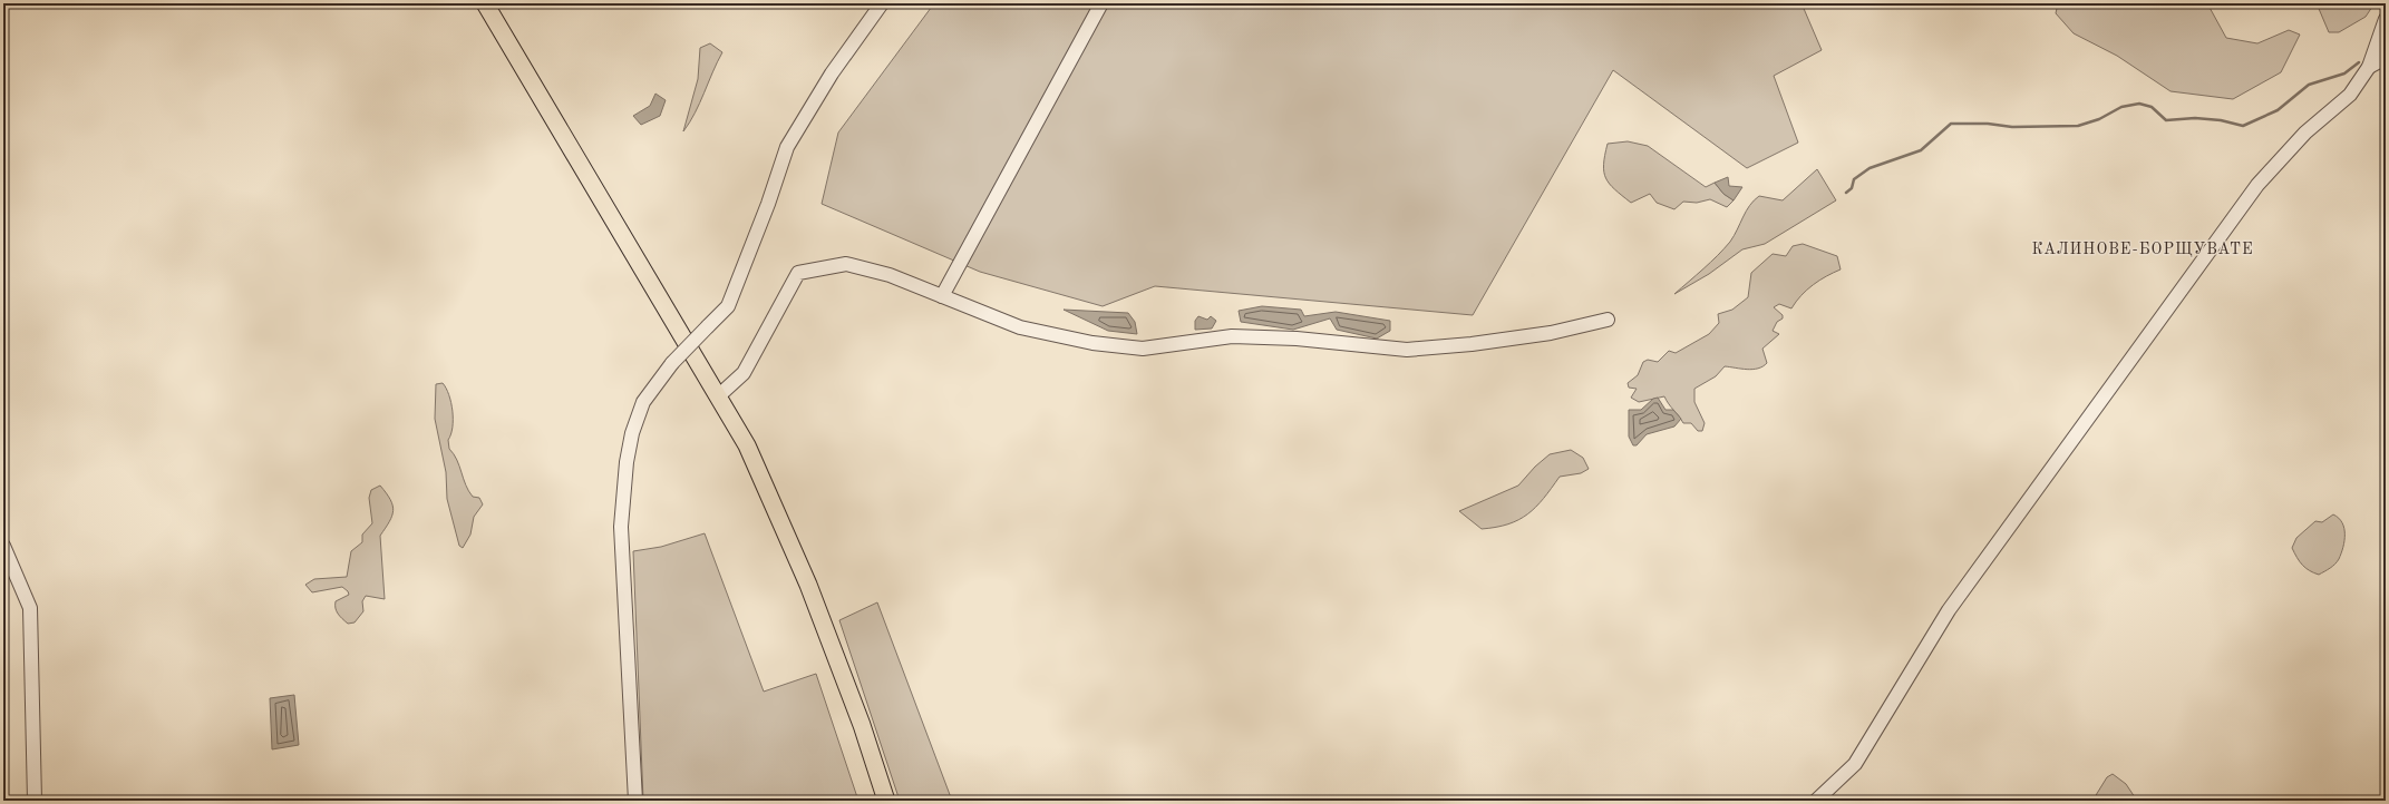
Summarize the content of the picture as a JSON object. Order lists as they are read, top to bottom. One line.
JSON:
{"districts":["КАЛИНОВЕ-БОРЩУВАТЕ"]}
